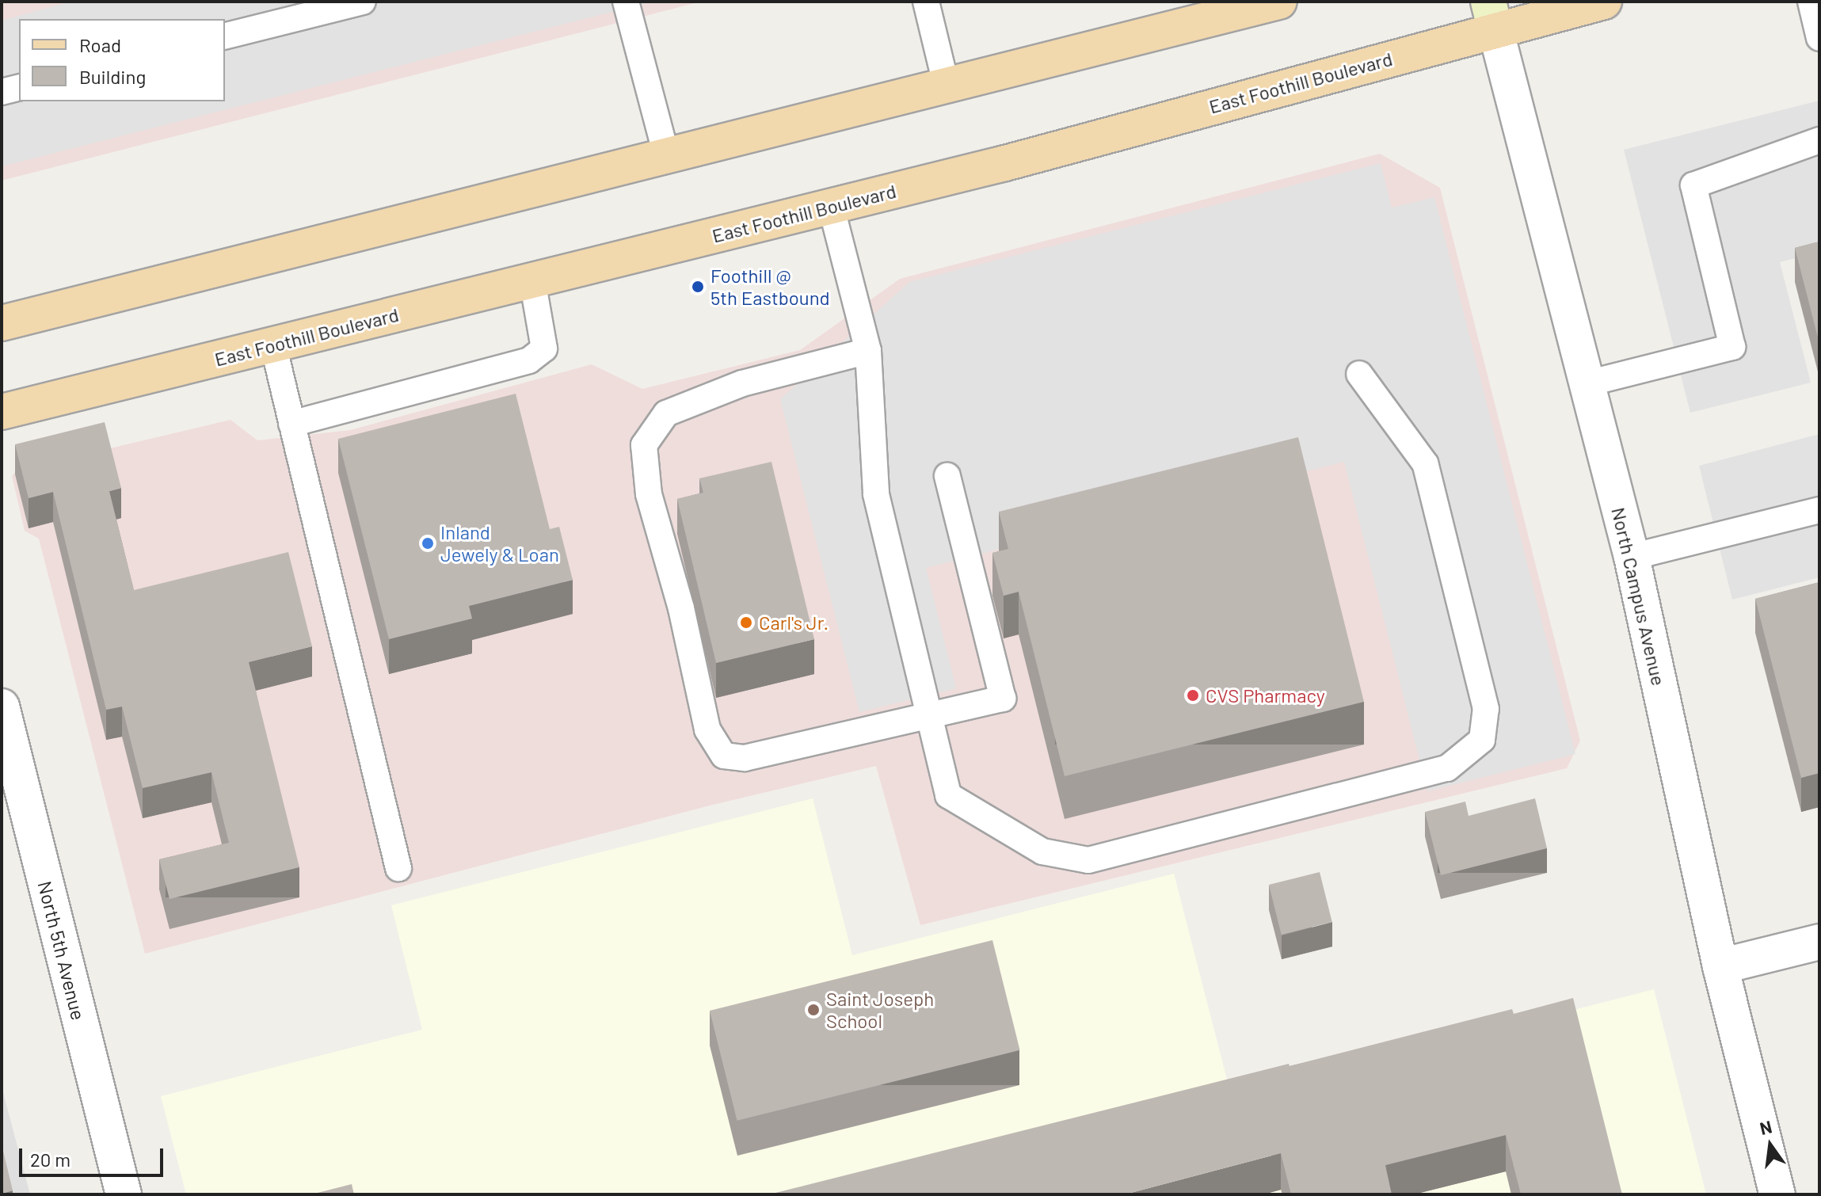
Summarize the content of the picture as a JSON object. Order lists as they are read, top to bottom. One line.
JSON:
{"streets":{"main road":["East Foothill Boulevard"],"street":["North Campus Avenue","North 5th Avenue"]},"crossings":[["East Foothill Boulevard","North Campus Avenue"]],"places":["Foothill @ 5th Eastbound","Inland Jewely & Loan","Carl's Jr.","CVS Pharmacy","Saint Joseph School"],"legend":["Road","Building"],"scale_bar":"20 m","north":"top"}
